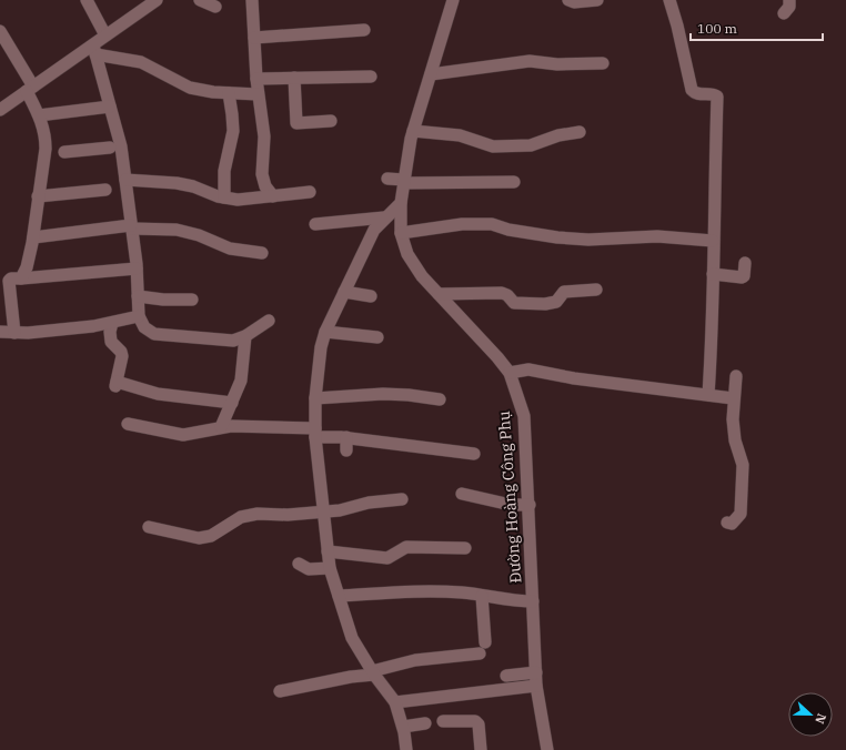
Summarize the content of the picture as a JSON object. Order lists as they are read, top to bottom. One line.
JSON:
{"streets":{"street":["Đường Hoàng Công Phụ"]},"scale_bar":"100 m","north":"right"}
